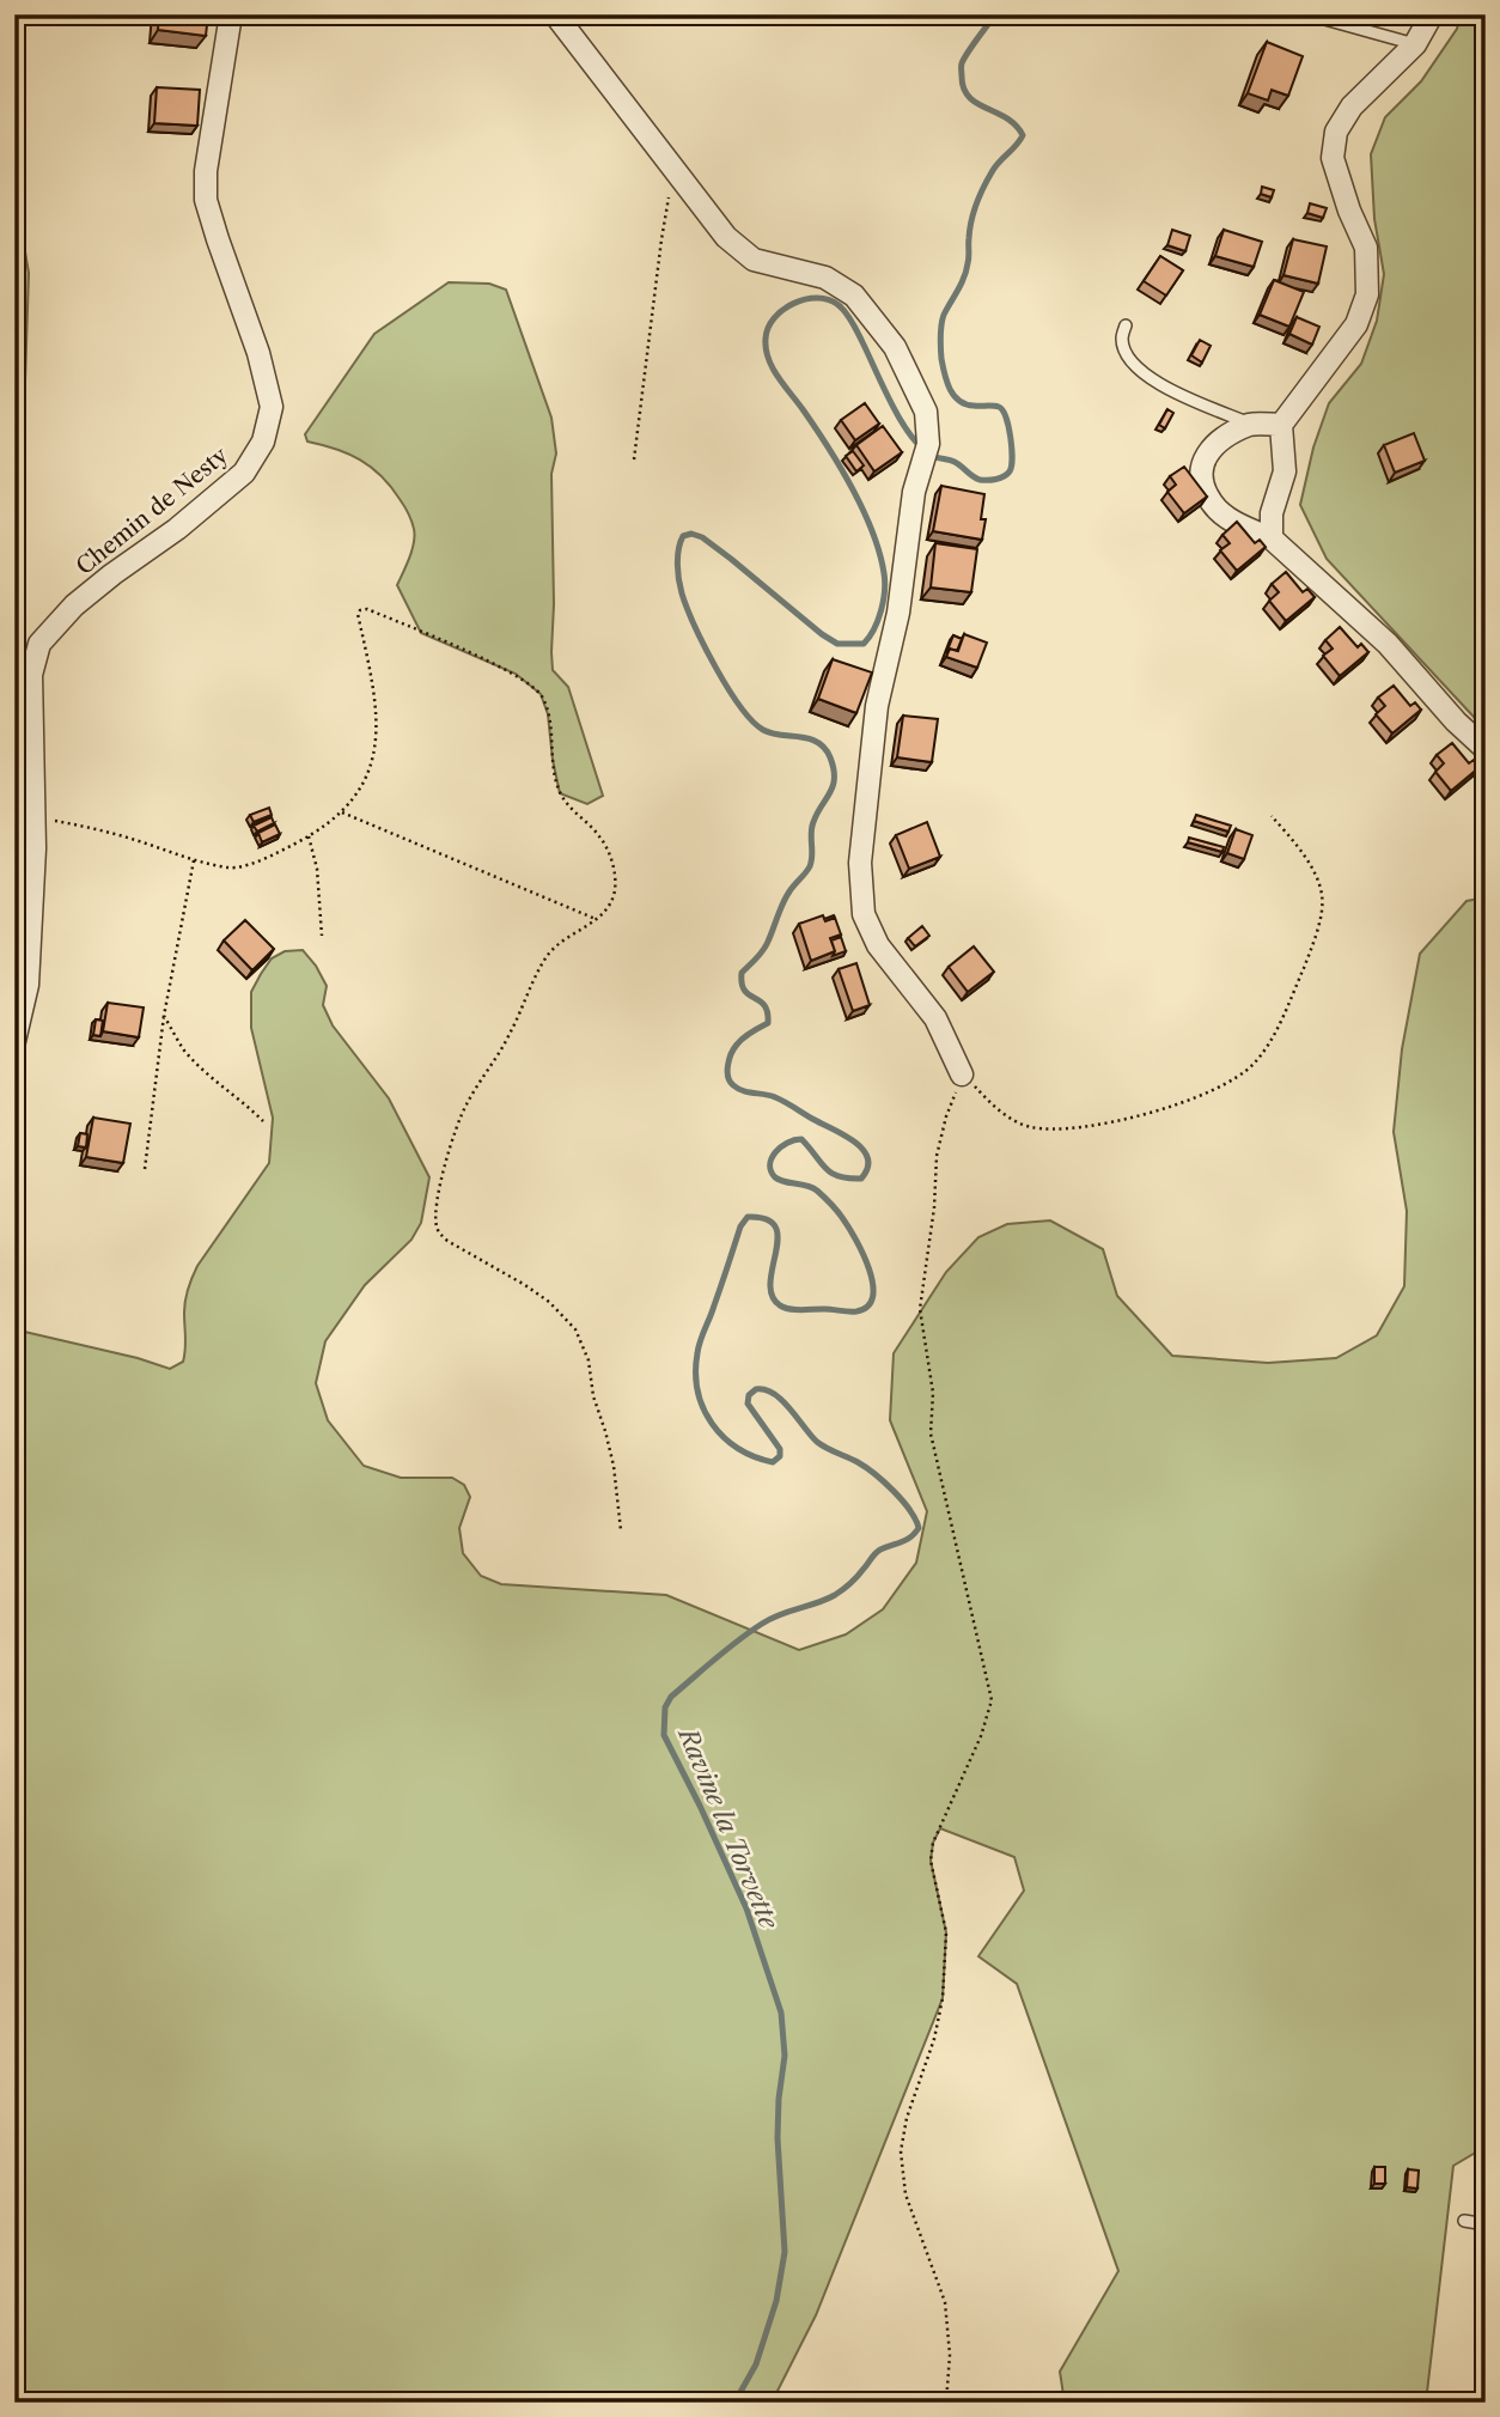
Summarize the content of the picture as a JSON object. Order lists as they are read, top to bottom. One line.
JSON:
{"streets":{"street":["Chemin de Nesty"]},"water":["Ravine la Torvette"]}
